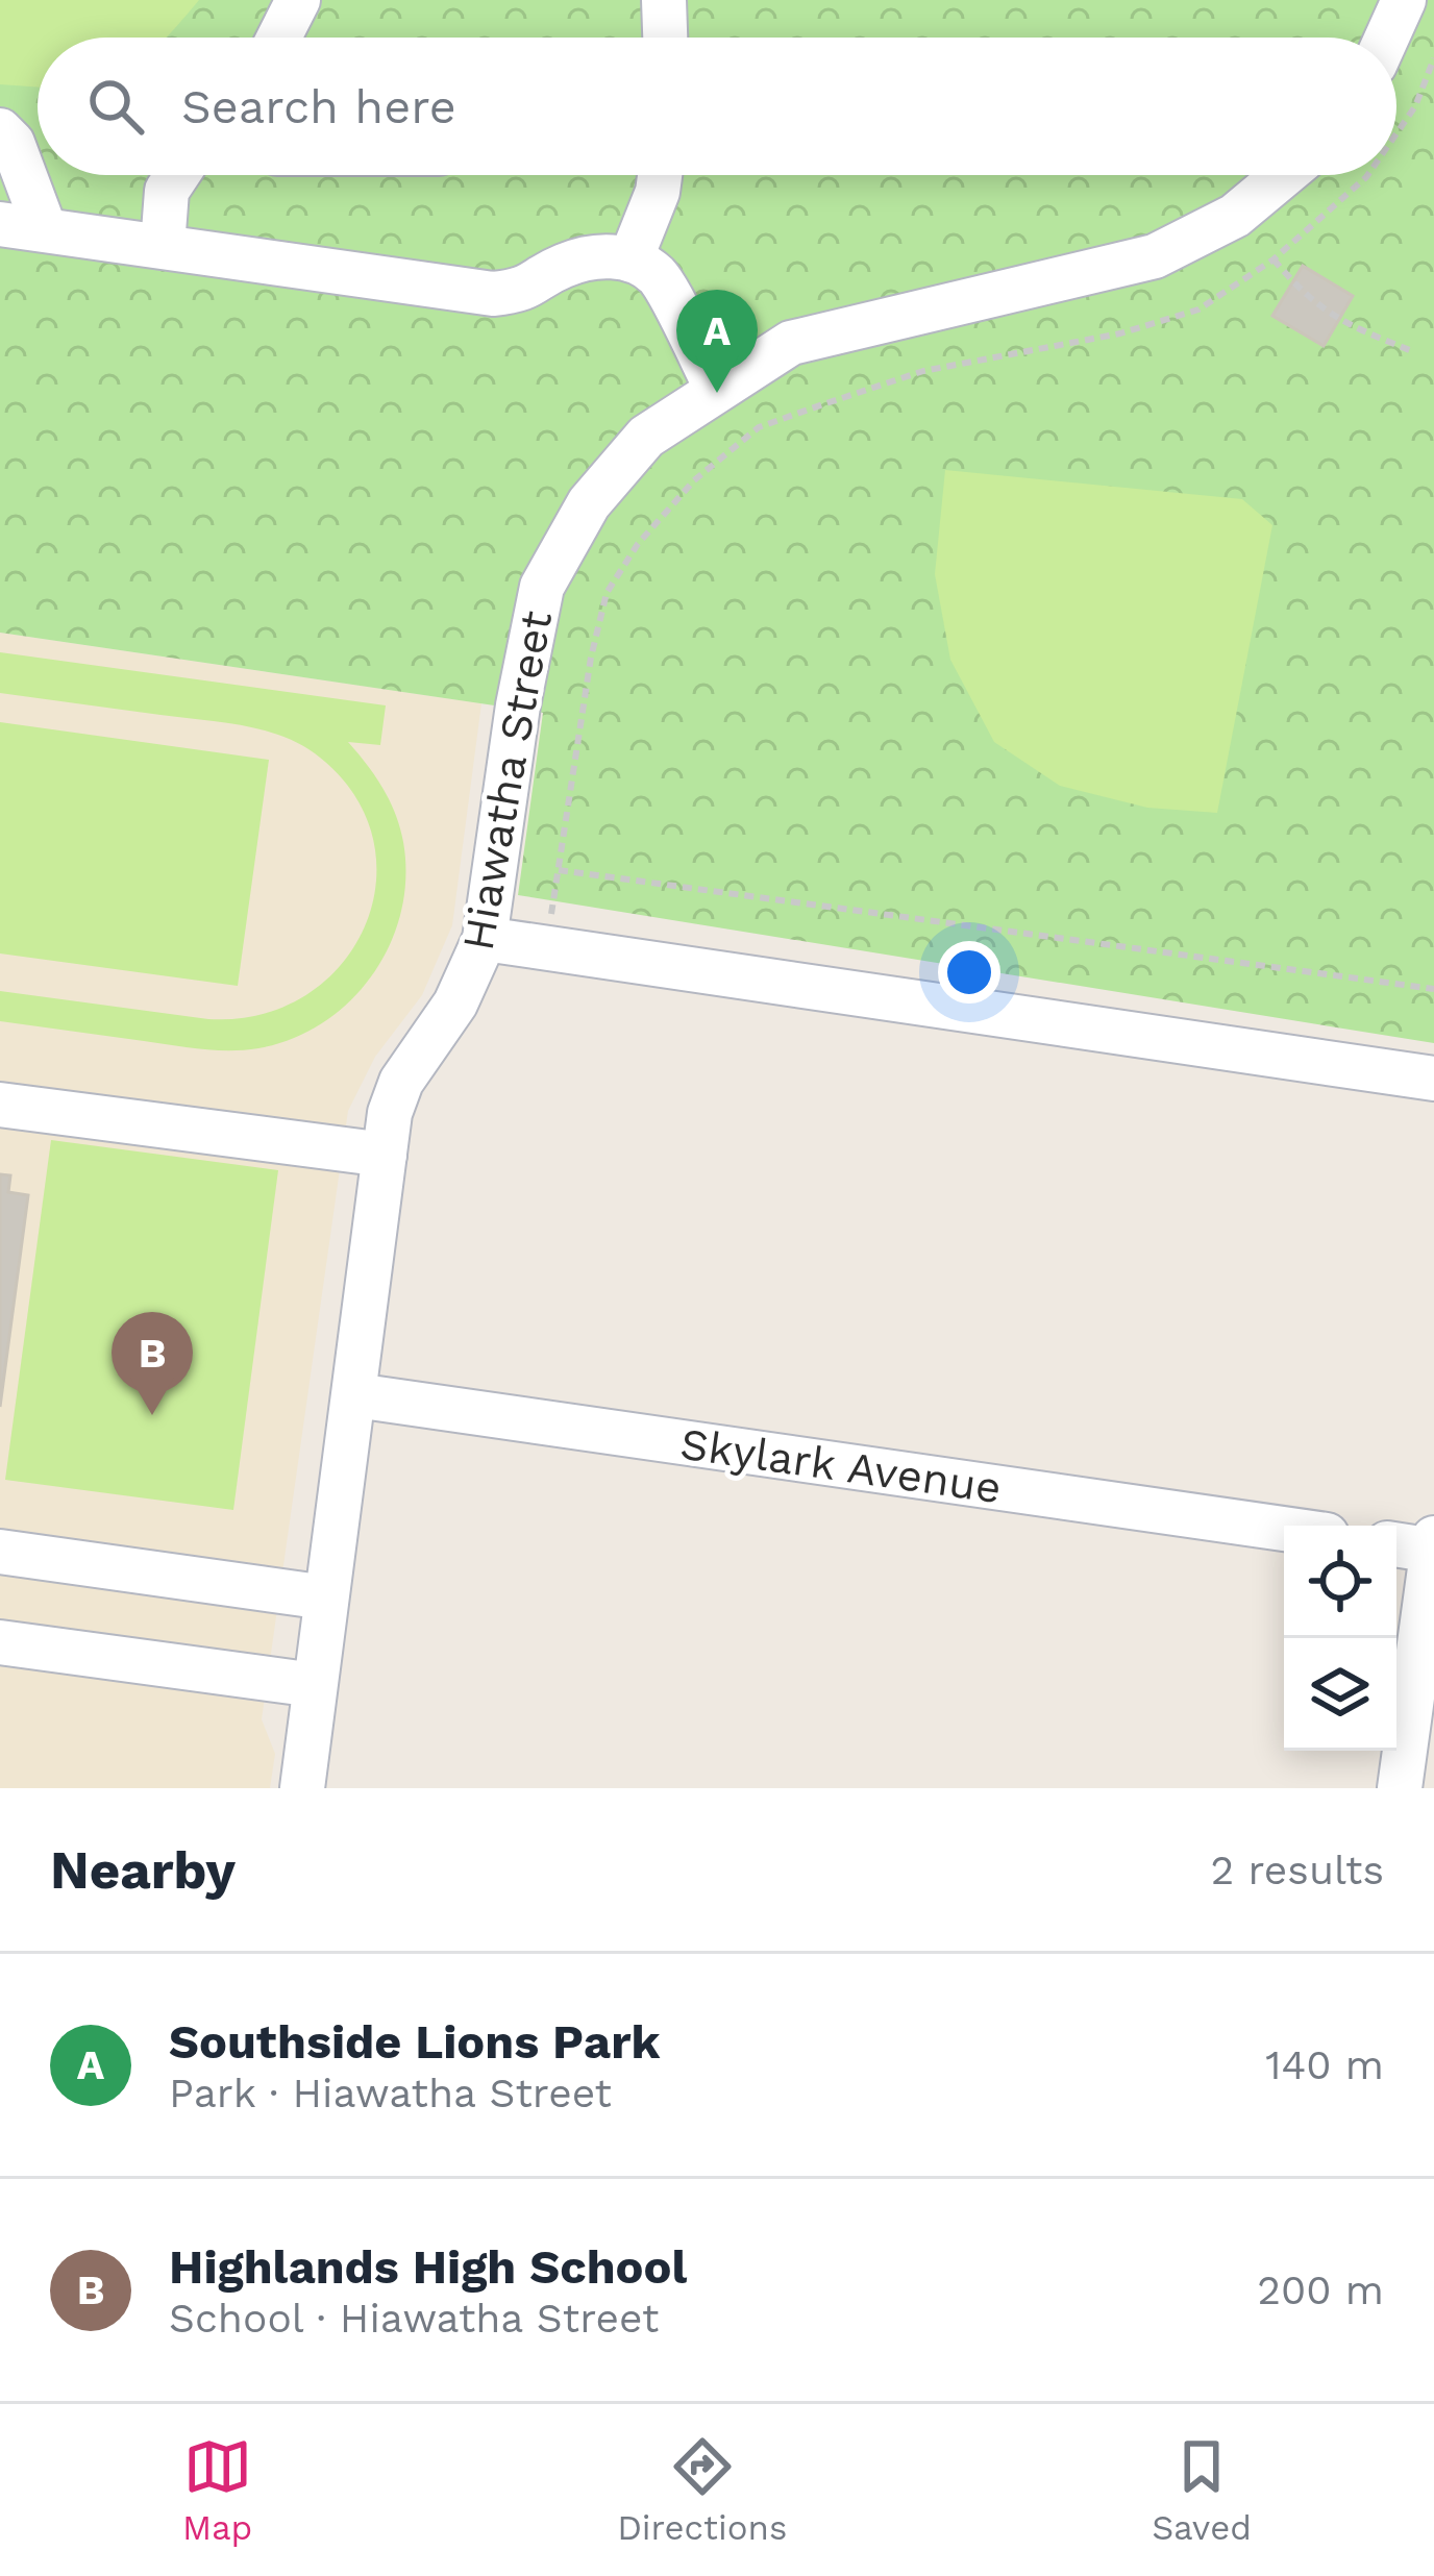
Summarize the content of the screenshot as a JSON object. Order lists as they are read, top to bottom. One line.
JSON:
{"streets":{"street":["Hiawatha Street","Skylark Avenue"]},"crossings":[["Hiawatha Street","Skylark Avenue"]],"page":{"search":"Search here","pins":["A","B"],"heading":["Nearby","2 results"],"list":[{"mark":"A","name":"Southside Lions Park","note":"Park · Hiawatha Street","value":"140 m"},{"mark":"B","name":"Highlands High School","note":"School · Hiawatha Street","value":"200 m"}],"nav":["Map","Directions","Saved"]}}
